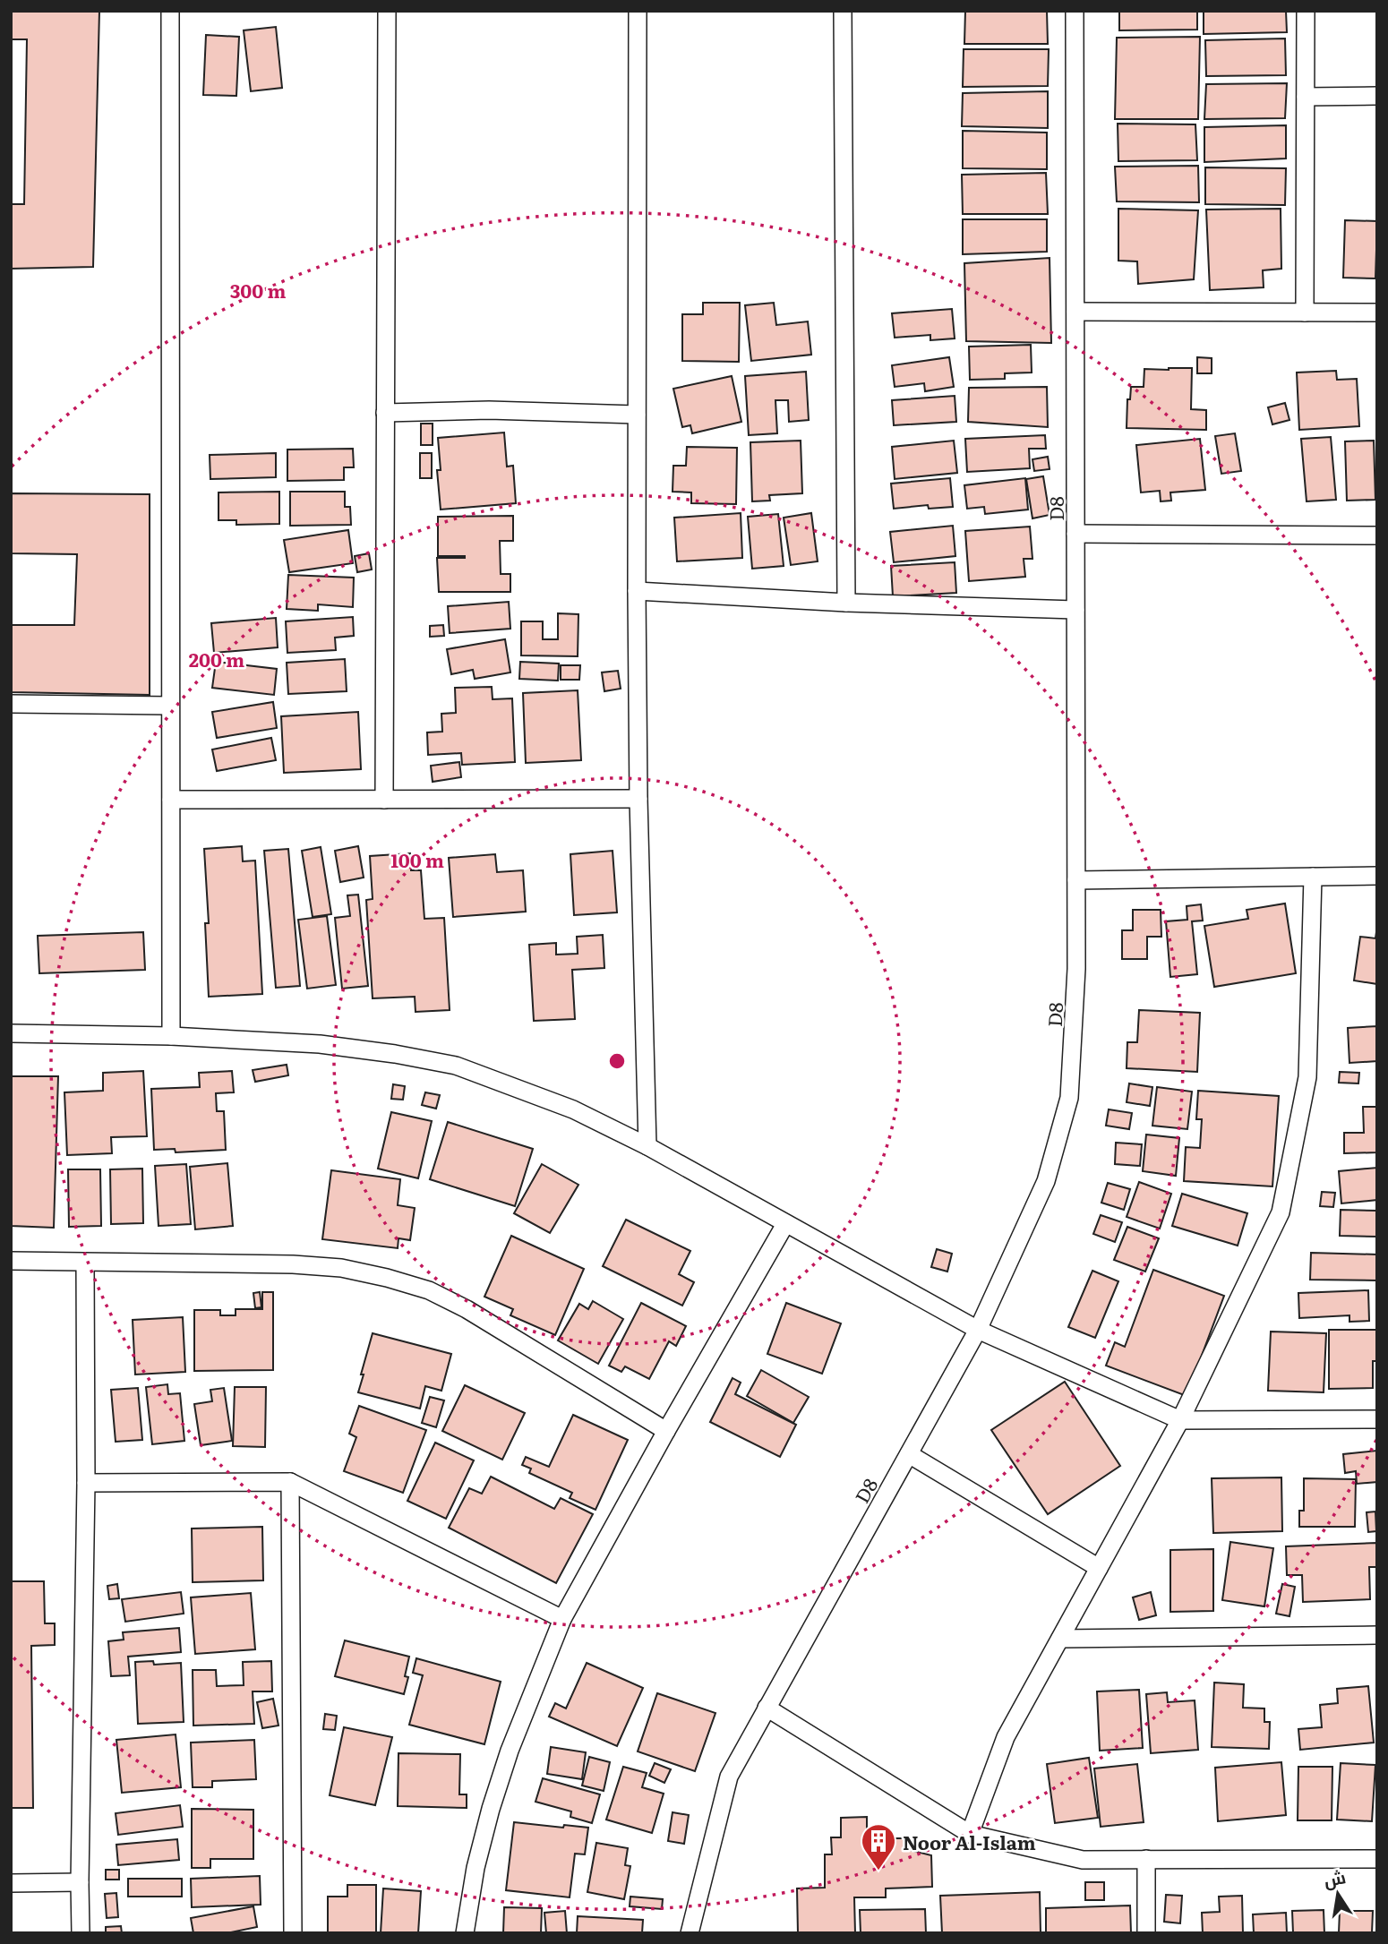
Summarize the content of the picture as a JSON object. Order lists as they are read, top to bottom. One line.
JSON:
{"streets":{"street":["D8"]},"places":{"building":["Noor Al-Islam"]},"north":"top","rings":["300 m","200 m","100 m"]}
